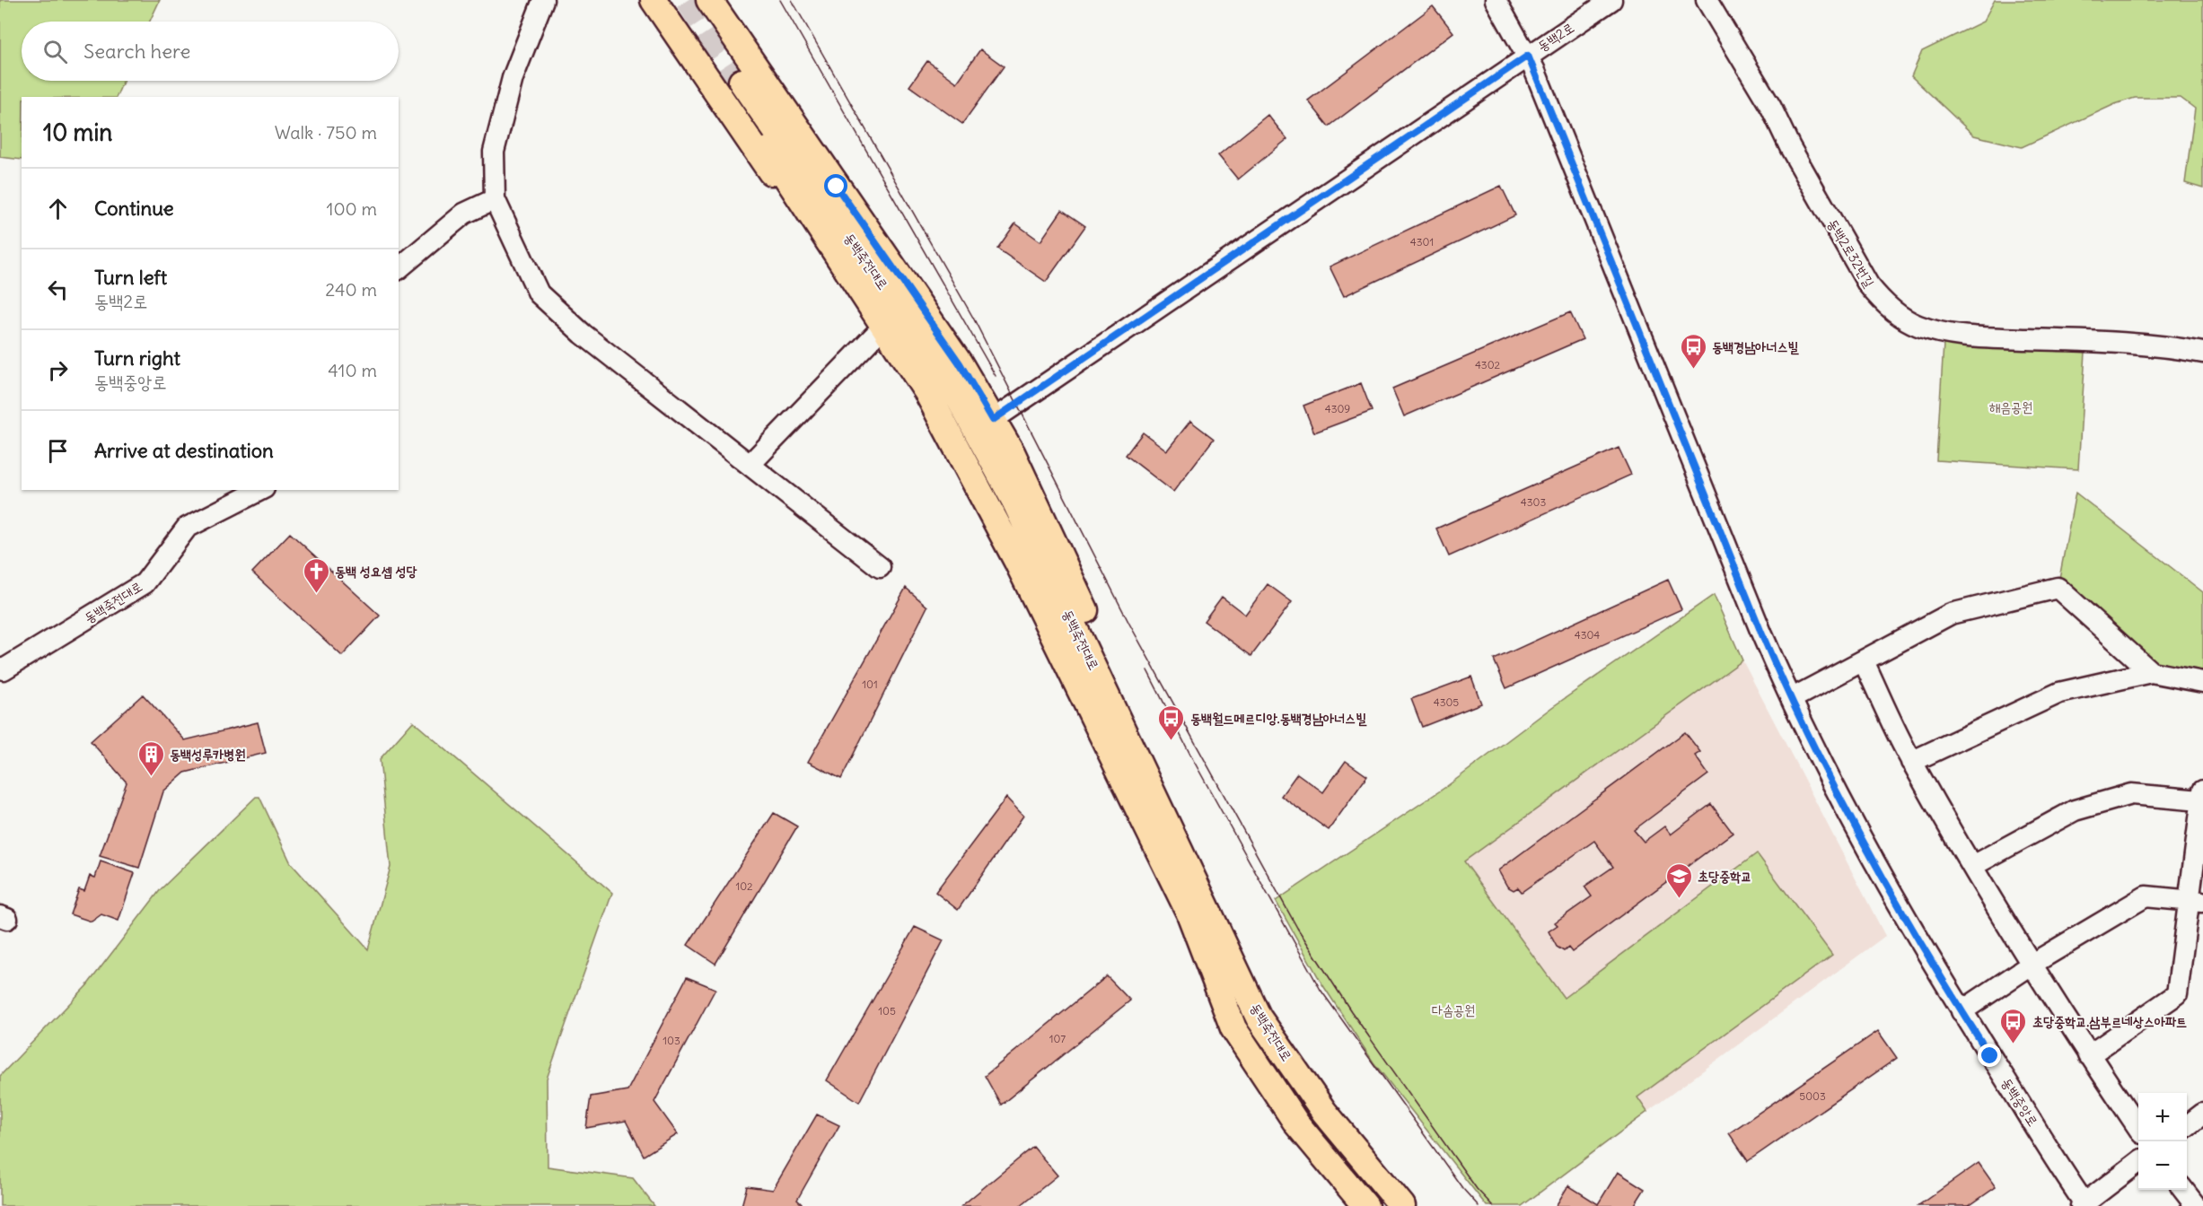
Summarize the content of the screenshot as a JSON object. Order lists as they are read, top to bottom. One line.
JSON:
{"streets":{"main road":["동백죽전대로"],"street":["동백2로","동백2로32번길","동백중앙로"]},"crossings":[["동백2로","동백중앙로"]],"parks":["해음공원","다솜공원"],"places":{"bus stop":["동백경남아너스빌","동백월드메르디앙.동백경남아너스빌","초당중학교.삼부르네상스아파트"],"church":["동백 성요셉 성당"],"building":["동백성루카병원"],"school or university":["초당중학교"]},"house_numbers":["4301","4302","4309","4303","4304","101","4305","102","105","107","103","5003"],"page":{"search":"Search here","heading":["10 min","Walk · 750 m"],"list":[["Continue","100 m"],["Turn left","동백2로","240 m"],["Turn right","동백중앙로","410 m"],"Arrive at destination"],"map_buttons":["+","−"]}}
